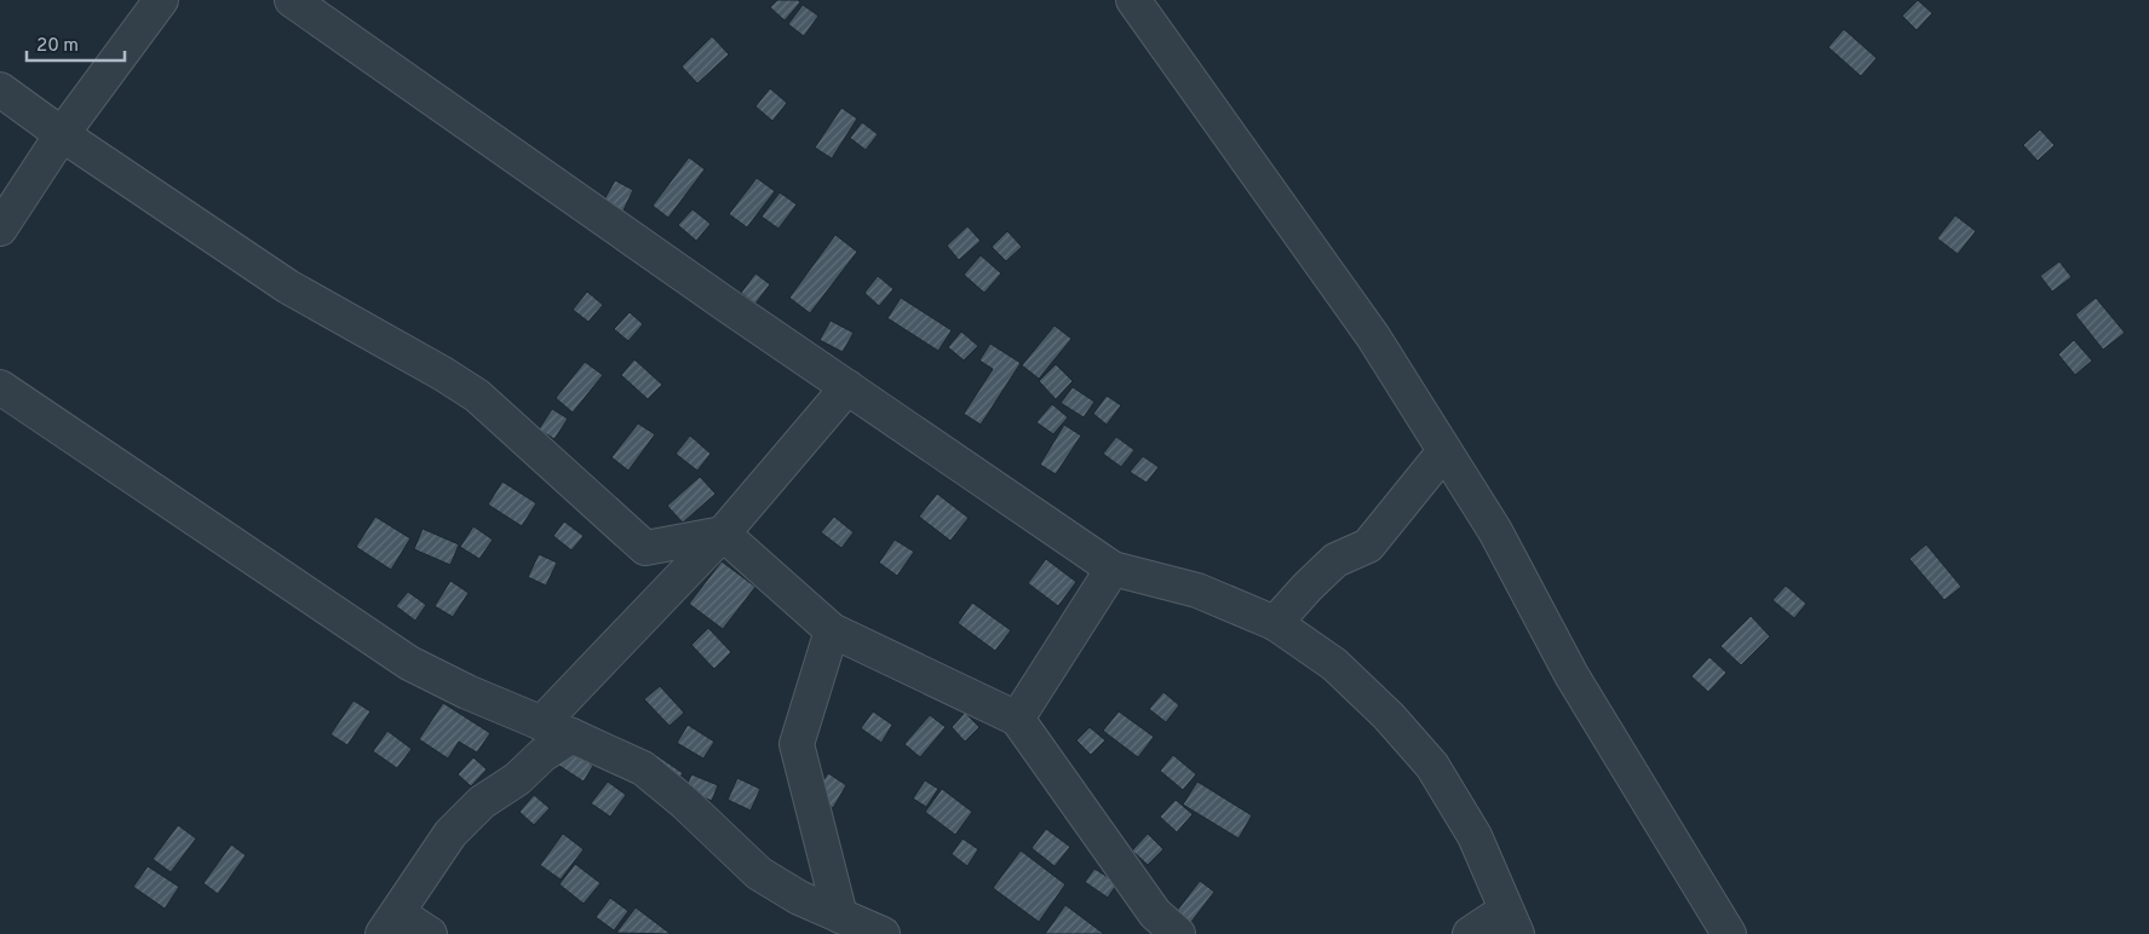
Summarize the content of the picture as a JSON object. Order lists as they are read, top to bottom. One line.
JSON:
{"scale_bar":"20 m"}
